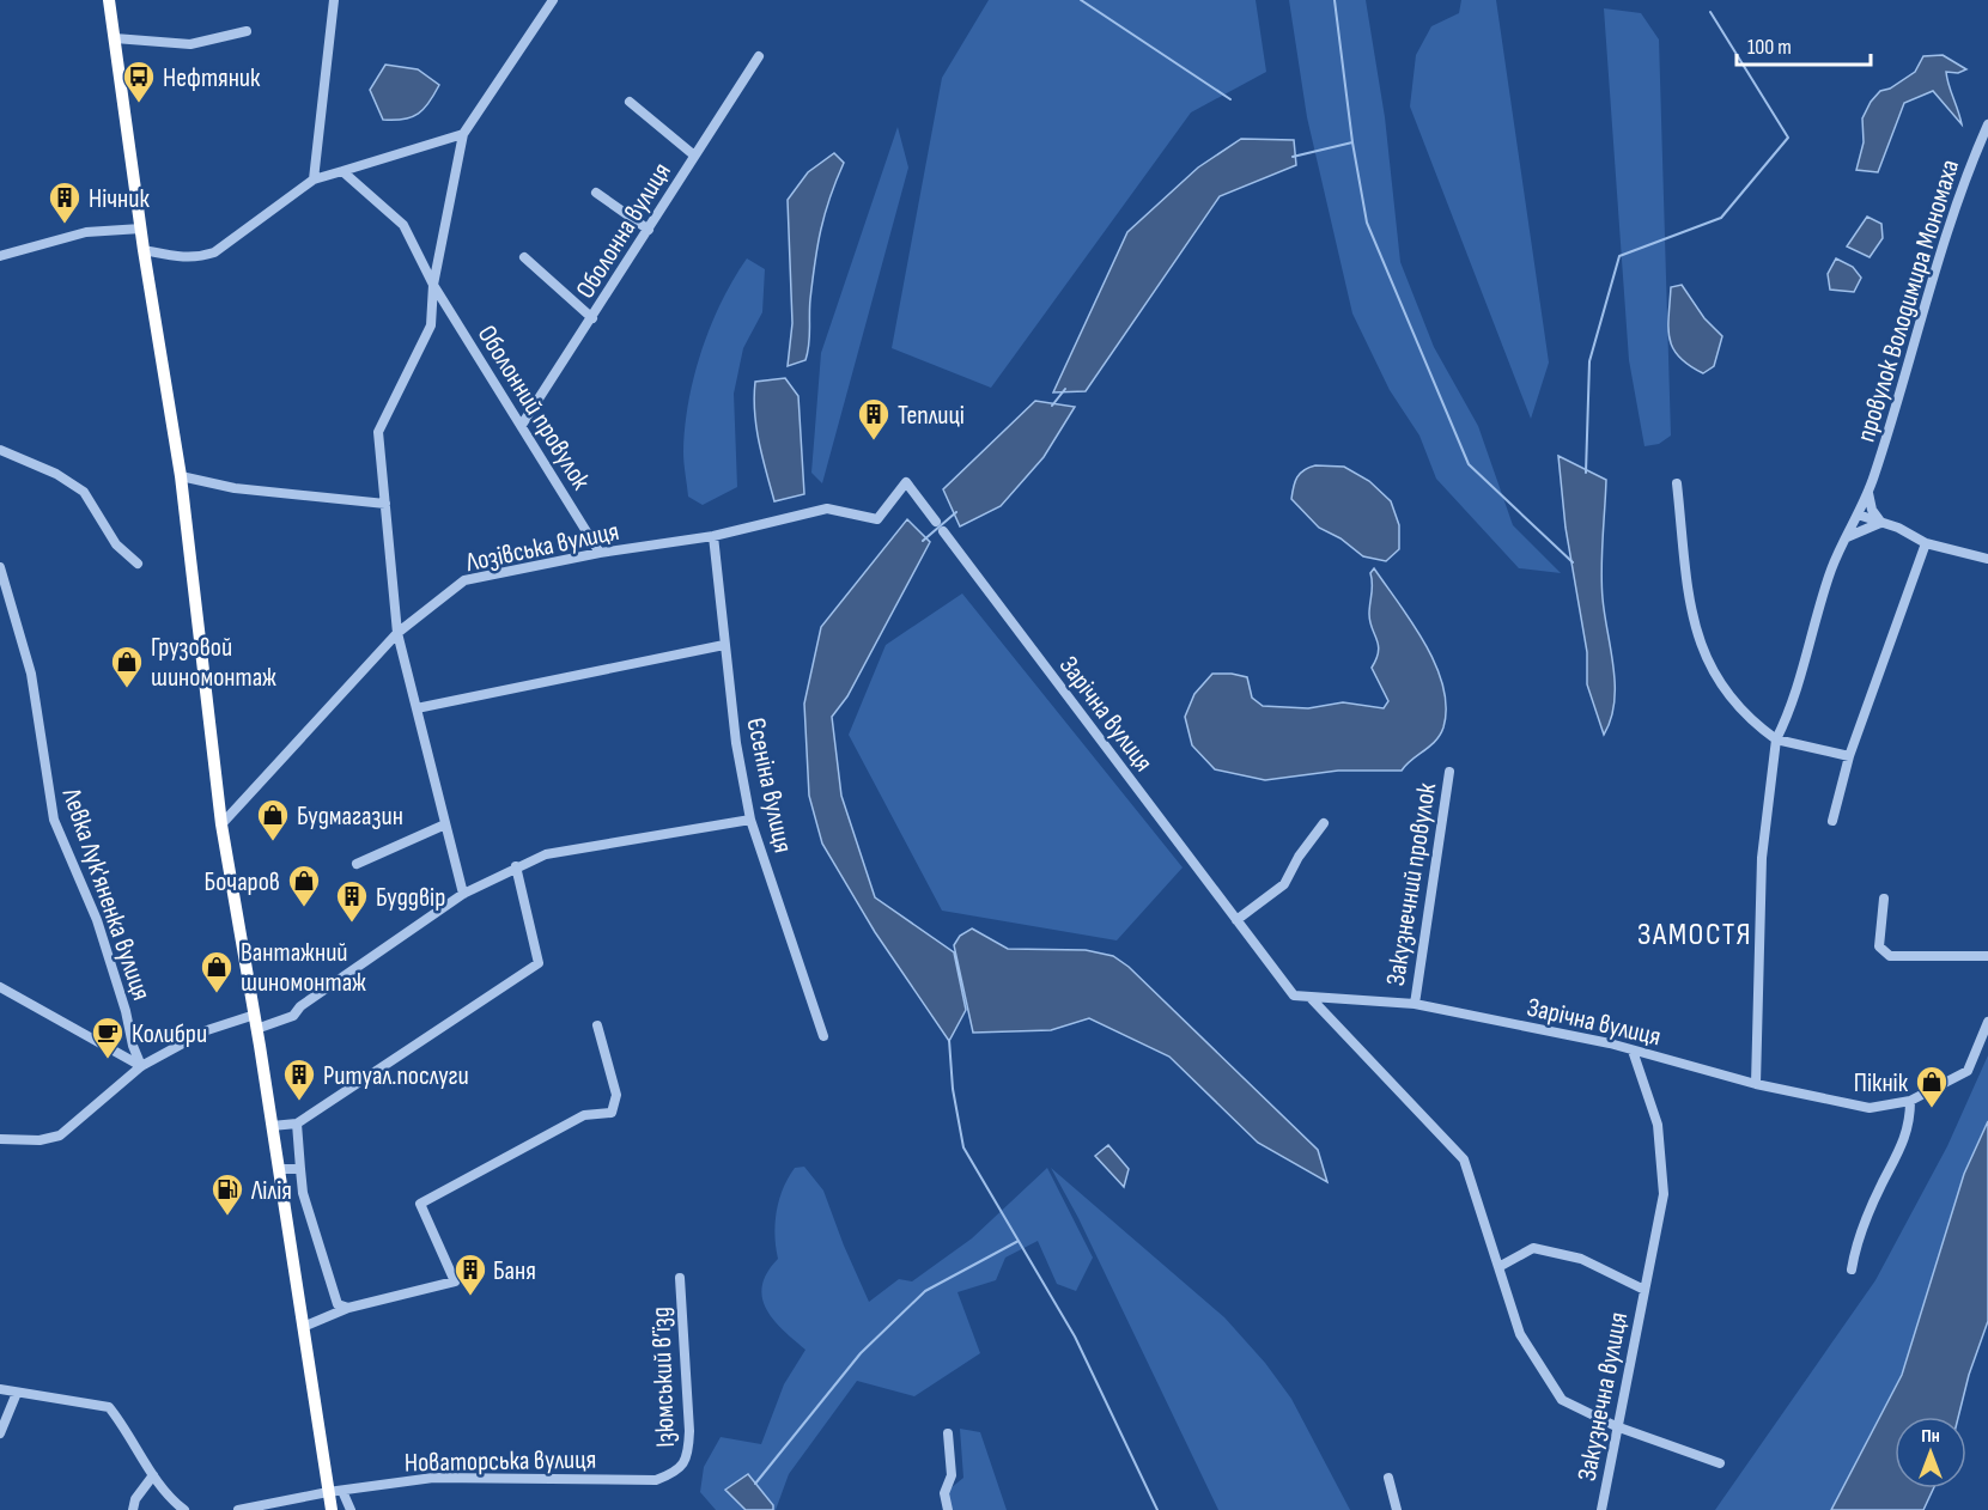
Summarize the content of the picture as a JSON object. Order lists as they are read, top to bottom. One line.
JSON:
{"streets":{"street":["Оболонна вулиця","провулок Володимира Мономаха","Оболонний провулок","Лозівська вулиця","Зарічна вулиця","Єсеніна вулиця","Закузнечний провулок","Левка Лук'яненка вулиця","Ізюмський в’їзд","Закузнечна вулиця","Новаторська вулиця"]},"crossings":[["Оболонна вулиця","Оболонний провулок"],["провулок Володимира Мономаха","Зарічна вулиця"],["Оболонний провулок","Лозівська вулиця"],["Лозівська вулиця","Єсеніна вулиця"],["Зарічна вулиця","Закузнечний провулок"],["Зарічна вулиця","Закузнечна вулиця"],["Ізюмський в’їзд","Новаторська вулиця"]],"districts":["ЗАМОСТЯ"],"places":{"bus stop":["Нефтяник"],"building":["Нічник","Теплиці","Буддвір","Ритуал.послуги","Баня"],"shop":["Грузовой шиномонтаж","Будмагазин","Бочаров","Вантажний шиномонтаж","Пікнік"],"cafe":["Колибри"],"fuel station":["Лілія"]},"scale_bar":"100 m","north":"top"}
